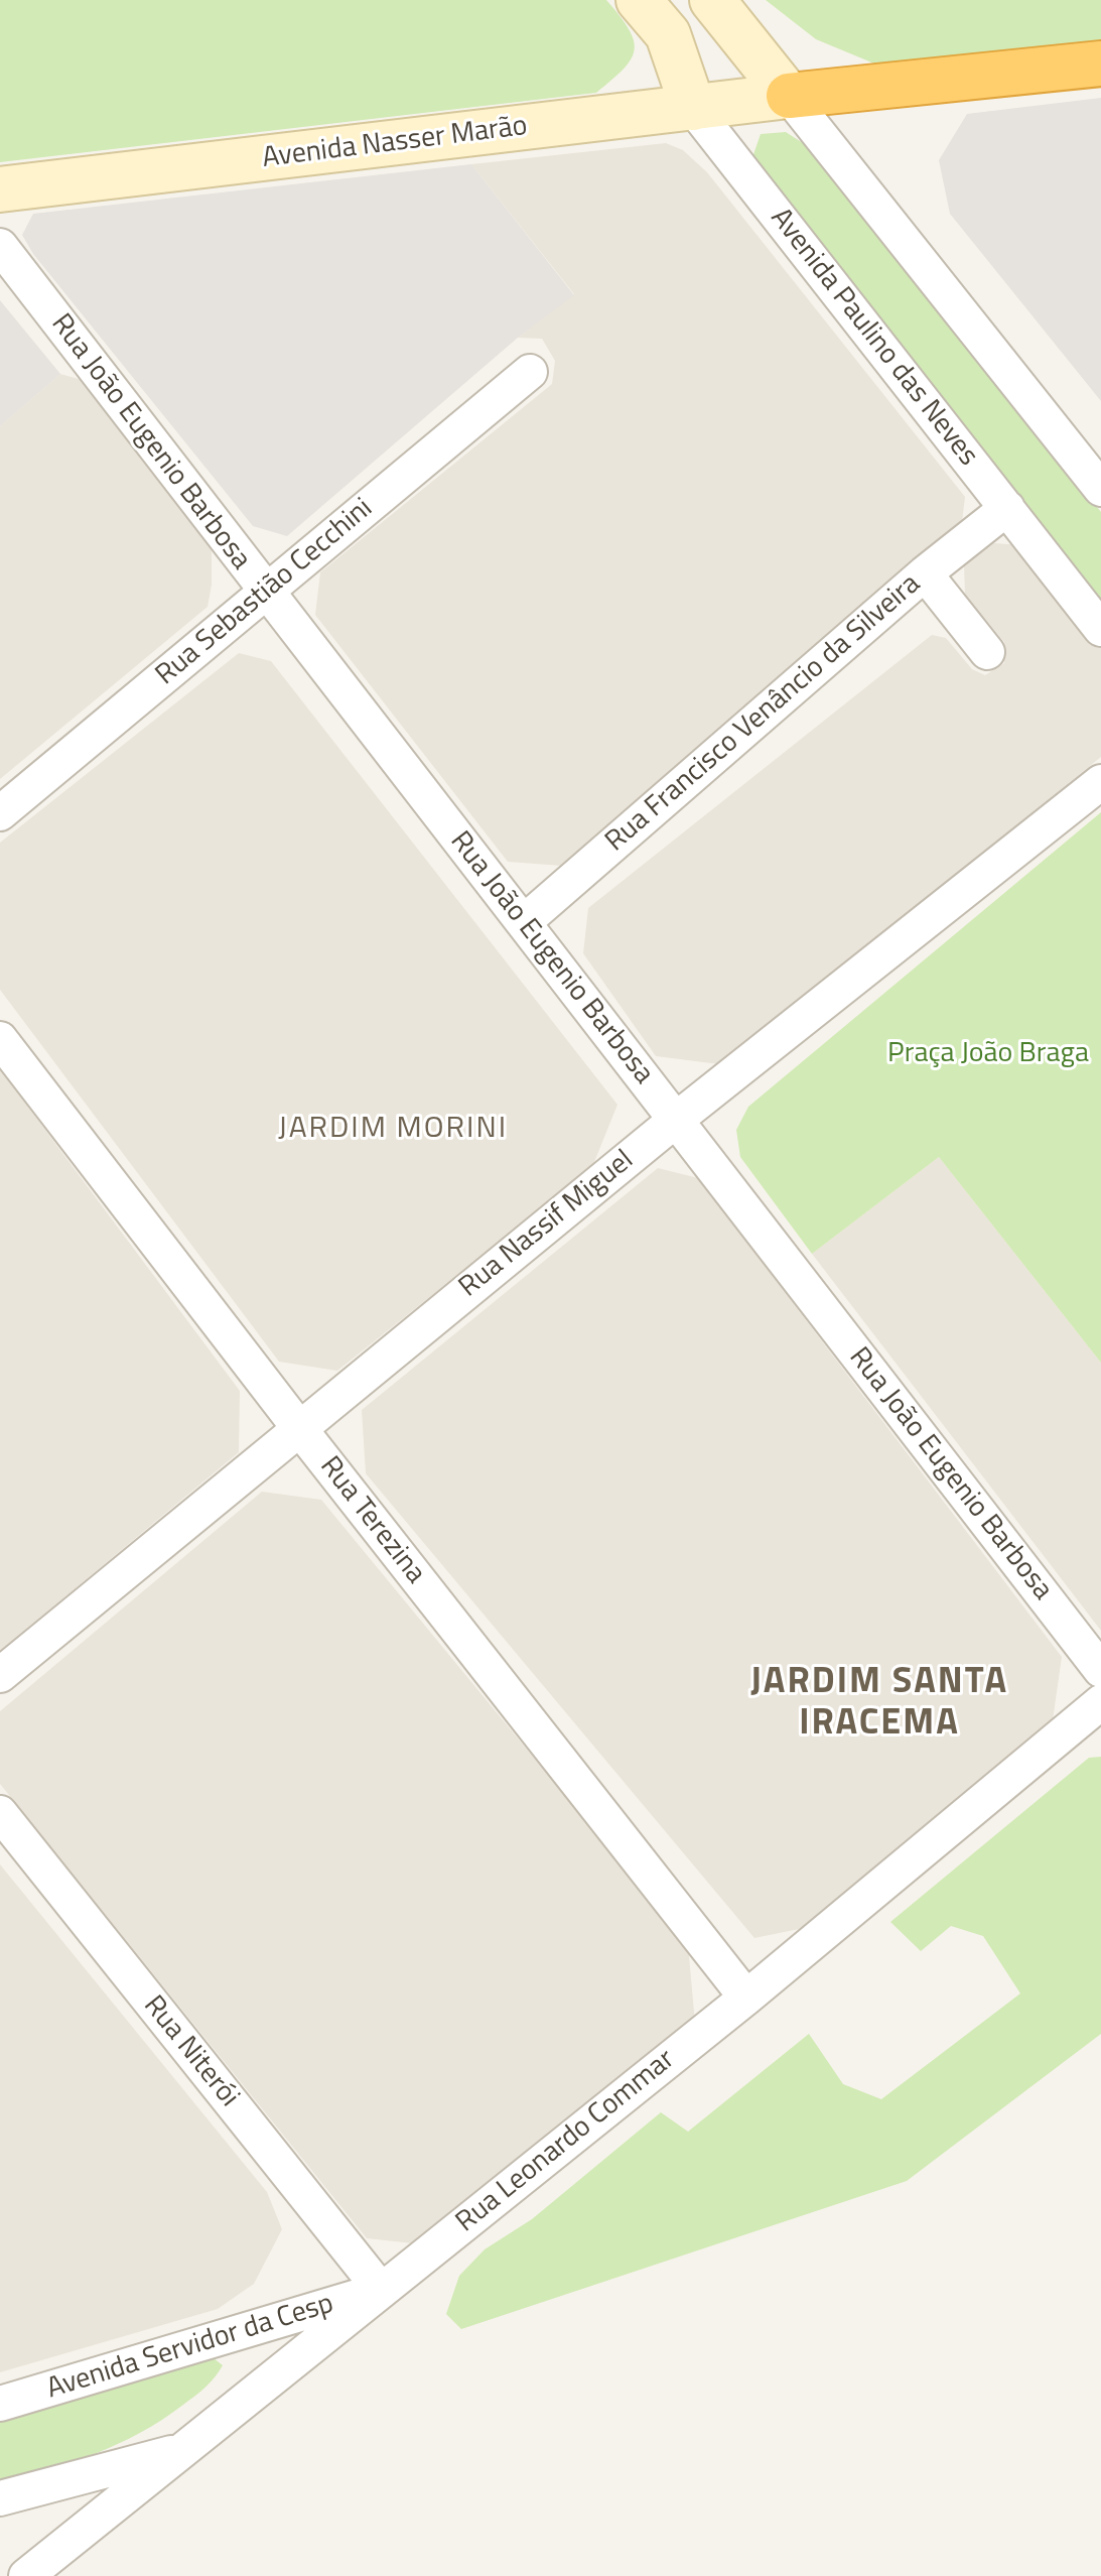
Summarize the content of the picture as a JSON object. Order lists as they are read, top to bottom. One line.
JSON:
{"streets":{"main road":["Avenida Nasser Marão","Avenida Paulino das Neves"],"street":["Rua João Eugenio Barbosa","Rua Sebastião Cecchini","Rua Francisco Venâncio da Silveira","Rua Nassif Miguel","Rua Terezina","Rua Niterói","Rua Leonardo Commar","Avenida Servidor da Cesp"]},"crossings":[["Avenida Nasser Marão","Avenida Paulino das Neves"],["Avenida Paulino das Neves","Rua Francisco Venâncio da Silveira"],["Rua João Eugenio Barbosa","Rua Sebastião Cecchini"],["Rua João Eugenio Barbosa","Rua Francisco Venâncio da Silveira"],["Rua João Eugenio Barbosa","Rua Nassif Miguel"],["Rua Nassif Miguel","Rua Terezina"],["Rua Terezina","Rua Leonardo Commar"],["Rua Niterói","Rua Leonardo Commar"],["Rua Niterói","Avenida Servidor da Cesp"],["Rua Leonardo Commar","Avenida Servidor da Cesp"]],"districts":["JARDIM MORINI","JARDIM SANTA IRACEMA"],"parks":["Praça João Braga"]}
